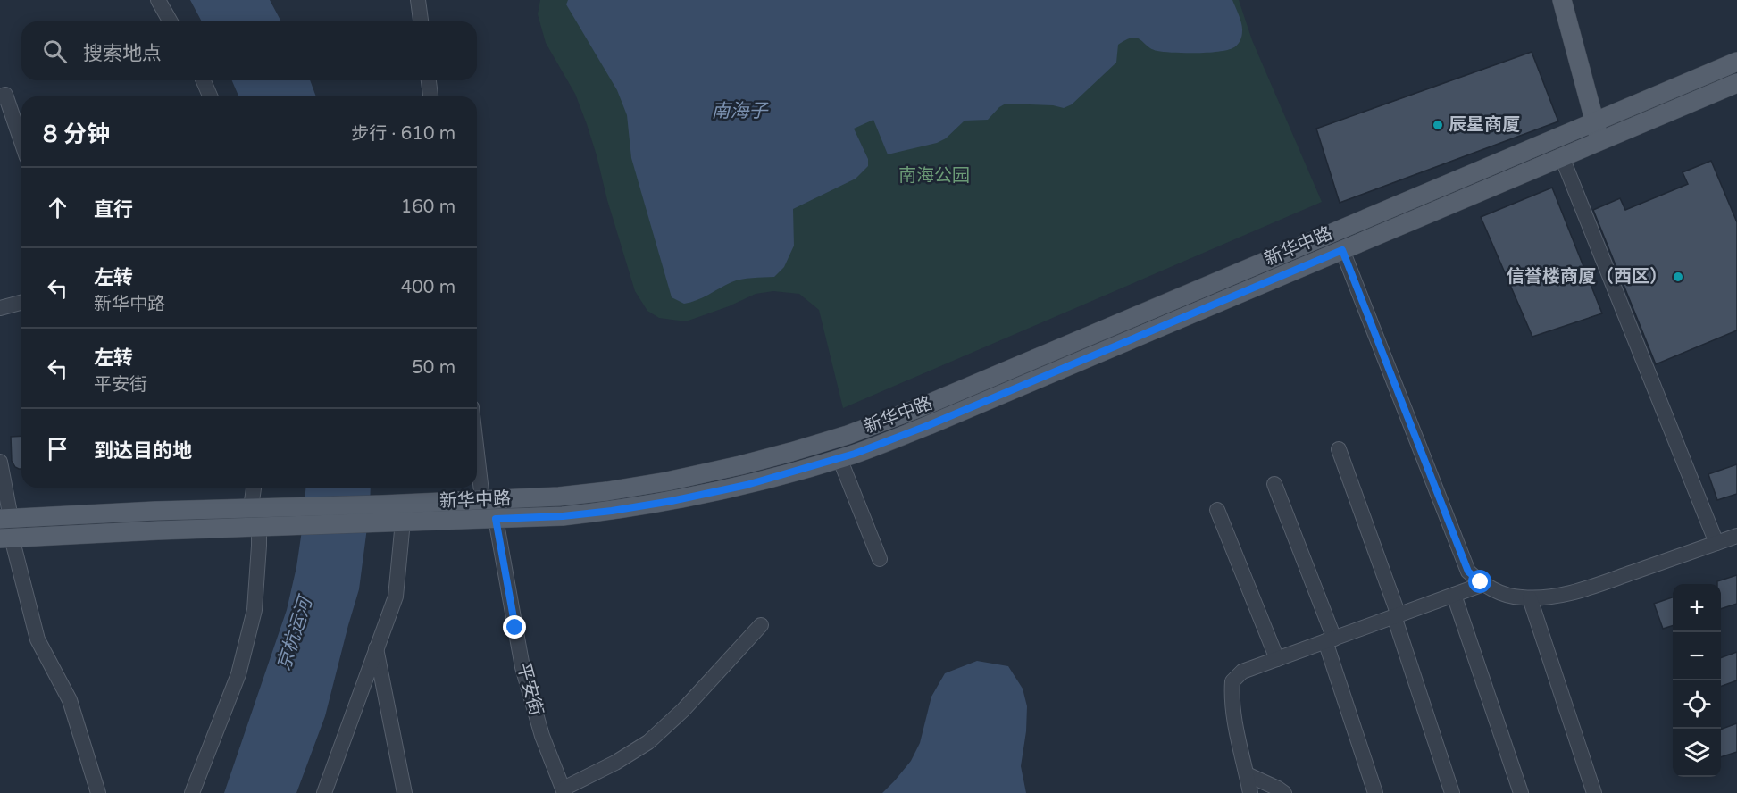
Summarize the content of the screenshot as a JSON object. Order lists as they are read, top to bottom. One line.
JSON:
{"streets":{"main road":["新华中路"],"street":["平安街"]},"crossings":[["新华中路","平安街"]],"water":["南海子","京杭运河"],"parks":["南海公园"],"places":["辰星商厦","信誉楼商厦（西区）"],"page":{"search":"搜索地点","heading":["8 分钟","步行 · 610 m"],"list":[["直行","160 m"],["左转","新华中路","400 m"],["左转","平安街","50 m"],"到达目的地"],"map_buttons":["+","−"]}}
